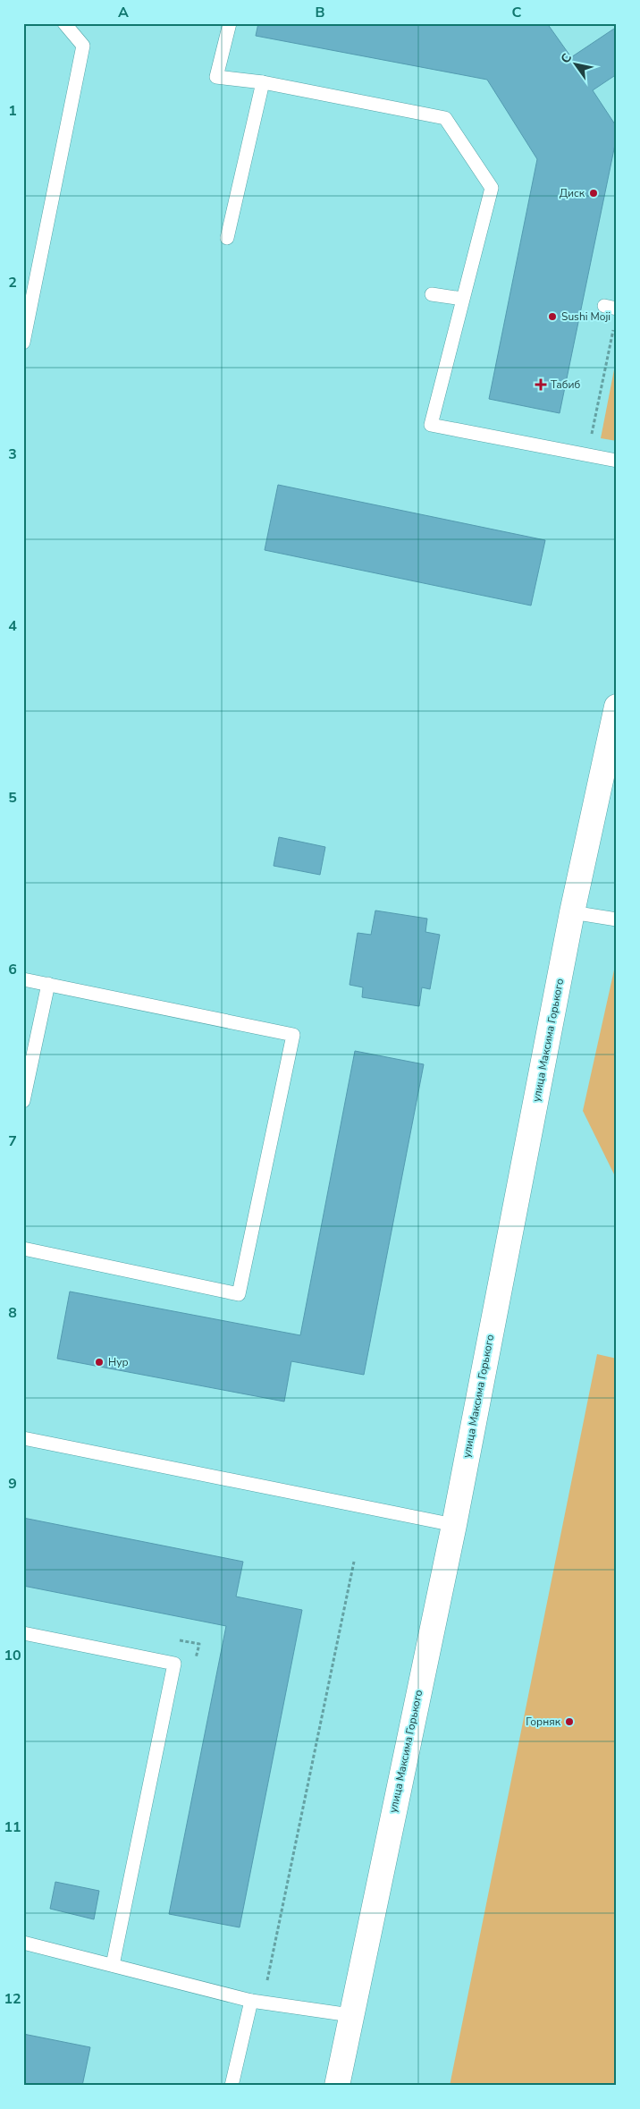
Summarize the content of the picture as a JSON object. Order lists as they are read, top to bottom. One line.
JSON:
{"streets":{"main road":["улица Максима Горького"]},"places":{"other":["Диск","Sushi Moji","Нур","Горняк"],"health":["Табиб"]},"north":"top left","grid":{"columns":["A","B","C"],"rows":["1","2","3","4","5","6","7","8","9","10","11","12"]}}
